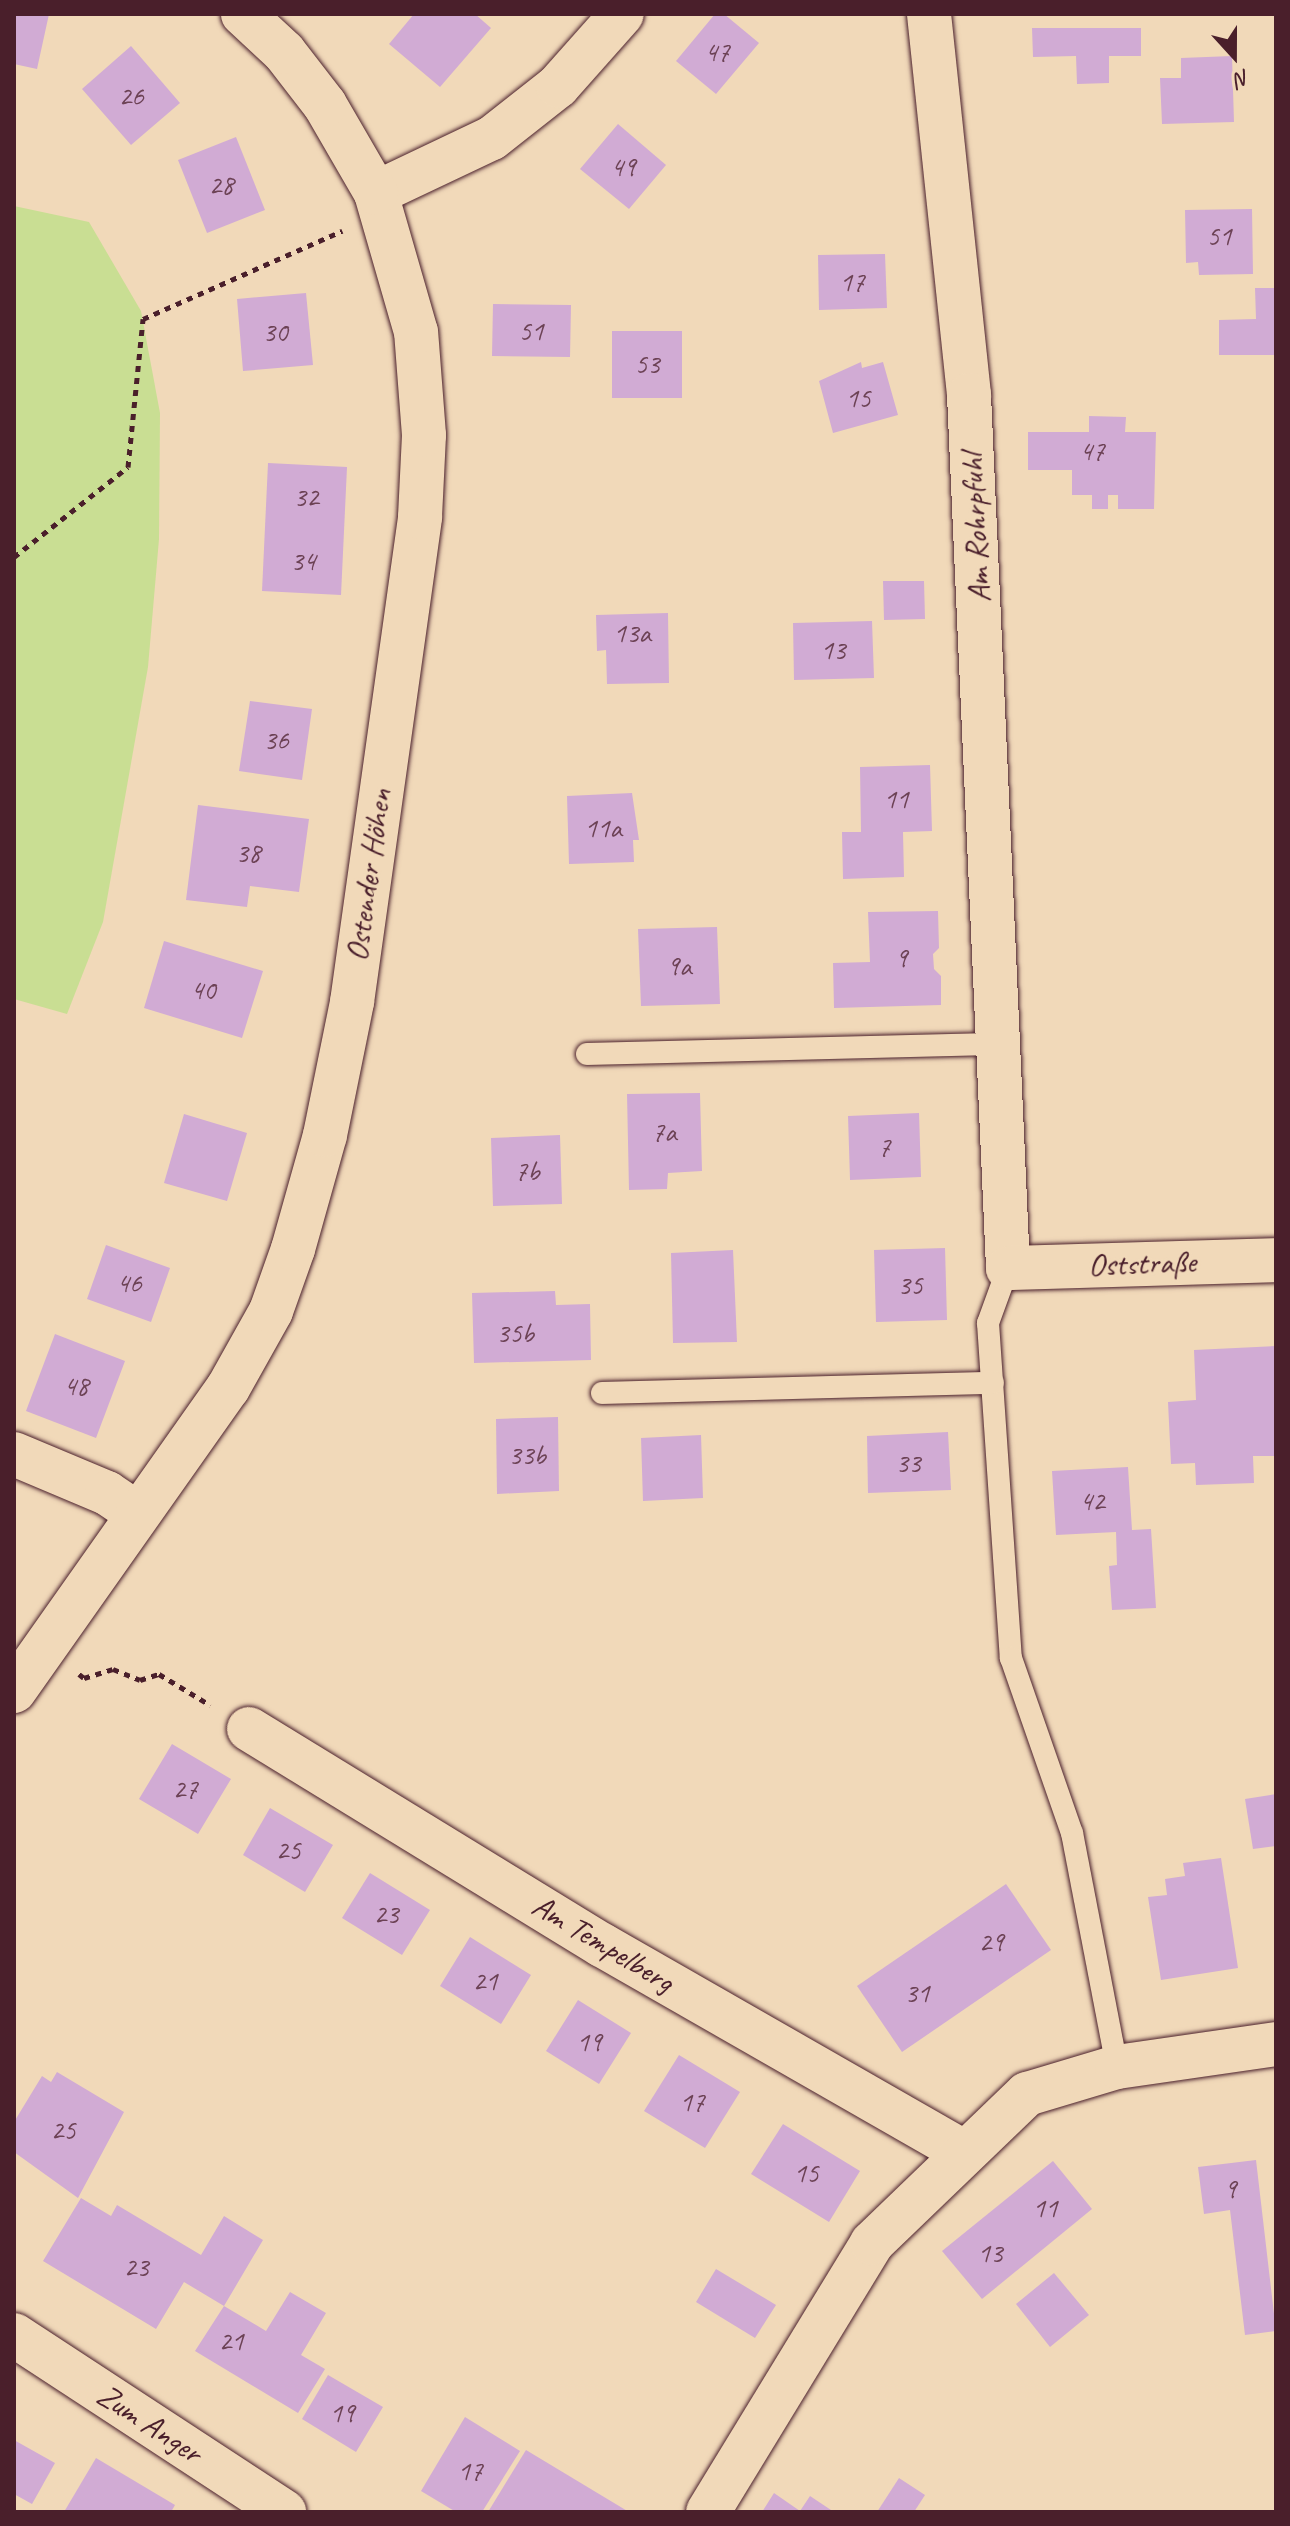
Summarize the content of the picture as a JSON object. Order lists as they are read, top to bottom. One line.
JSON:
{"streets":{"street":["Am Rohrpfuhl","Ostender Höhen","Oststraße","Am Tempelberg","Zum Anger"]},"crossings":[["Am Rohrpfuhl","Oststraße"]],"house_numbers":["47","26","49","28","51","17","51","30","53","15","47","32","34","13a","13","36","11","11a","38","9","9a","40","7a","7","7b","46","35","35b","48","33b","33","42","27","25","23","29","21","31","19","17","25","15","9","11","13","23","21","19","17"],"north":"bottom"}
